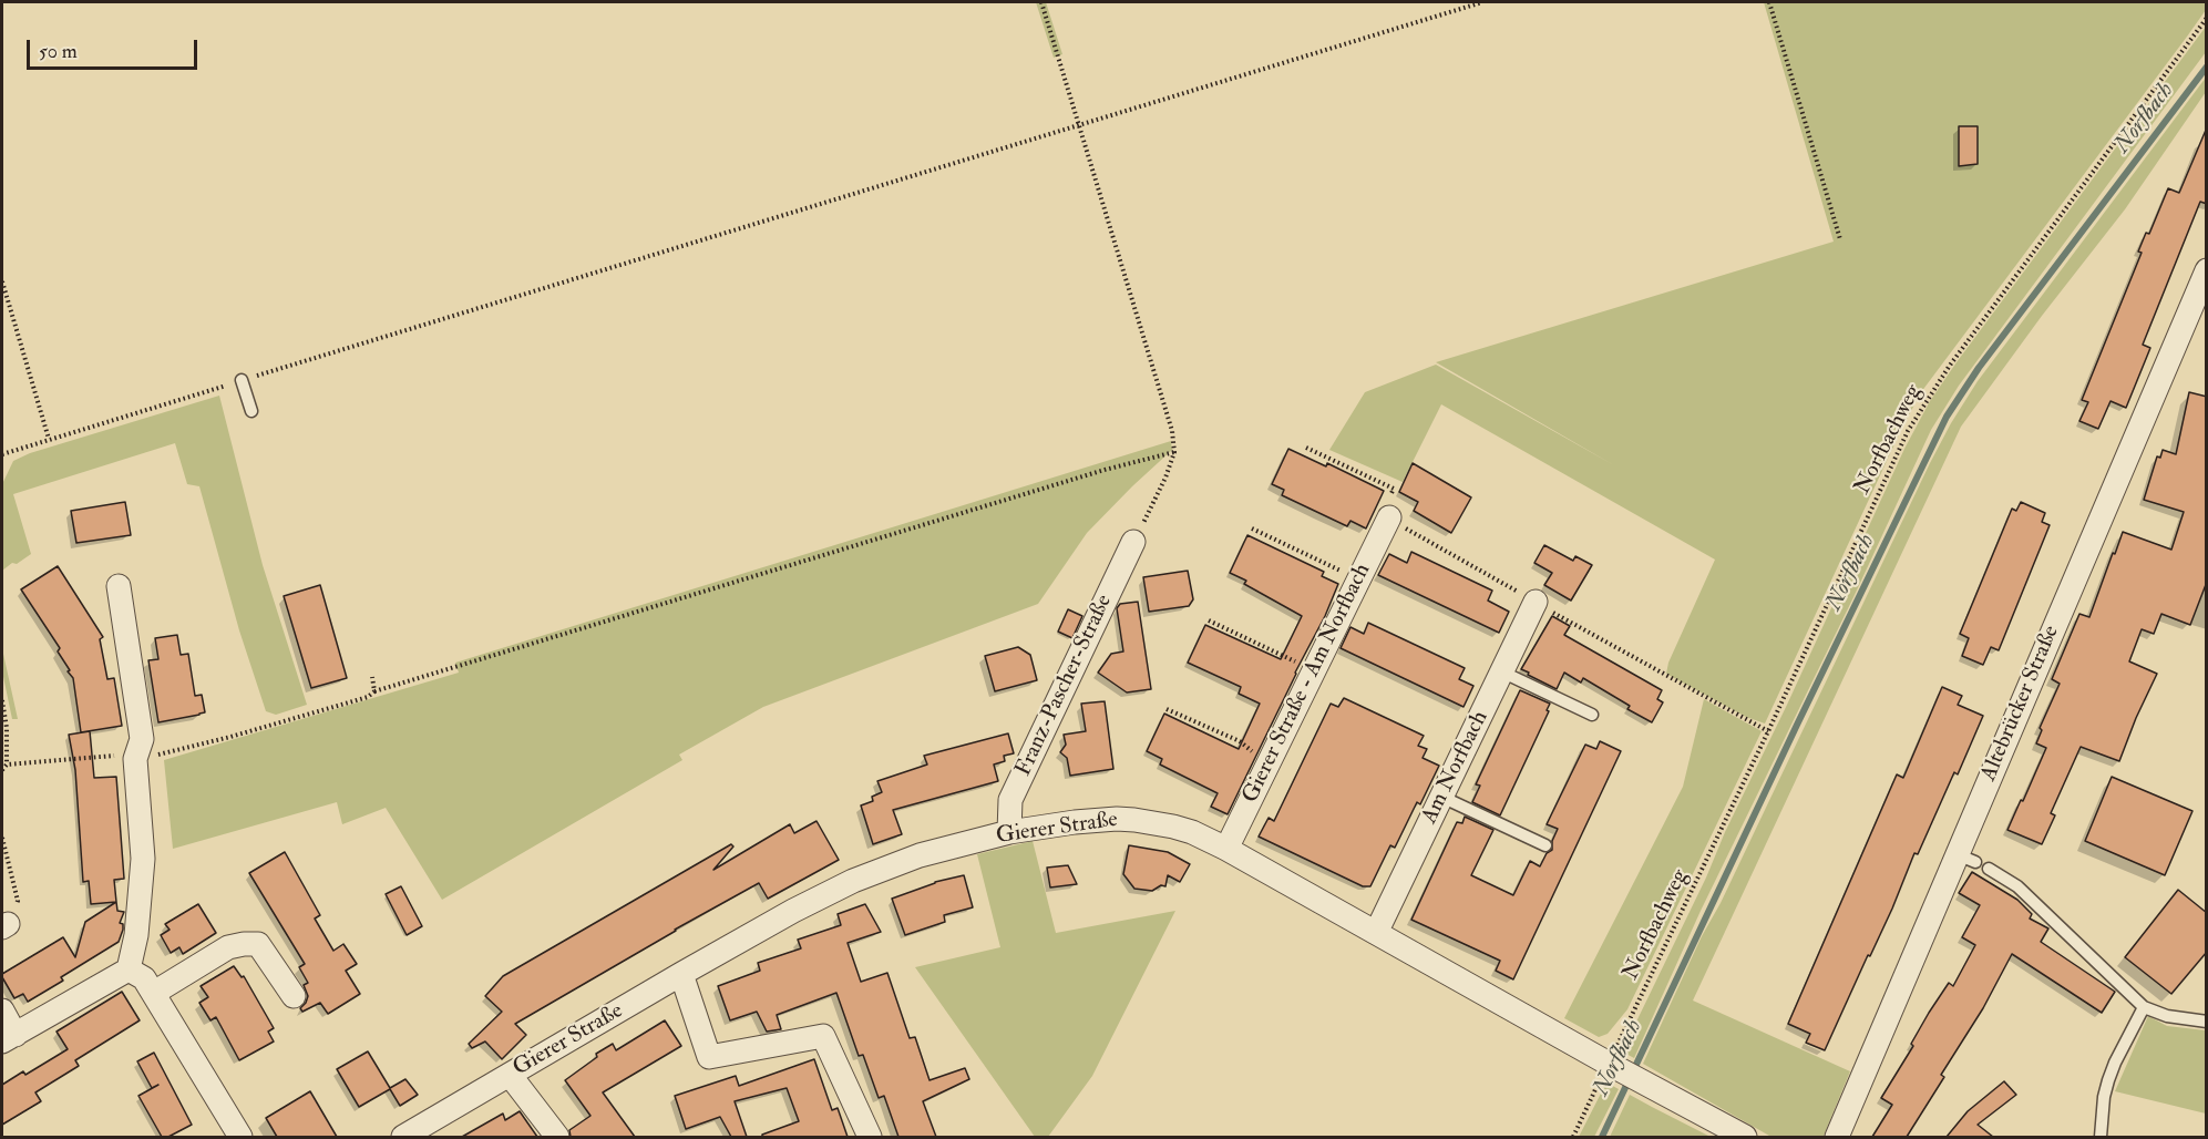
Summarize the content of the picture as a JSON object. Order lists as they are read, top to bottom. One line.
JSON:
{"streets":{"street":["Gierer Straße - Am Norfbach","Franz-Pascher-Straße","Altebrücker Straße","Am Norfbach","Gierer Straße"],"path":["Norfbachweg"]},"crossings":[["Norfbachweg","Gierer Straße"],["Gierer Straße - Am Norfbach","Gierer Straße"],["Franz-Pascher-Straße","Gierer Straße"],["Am Norfbach","Gierer Straße"]],"water":["Norfbach"],"scale_bar":"50 m"}
